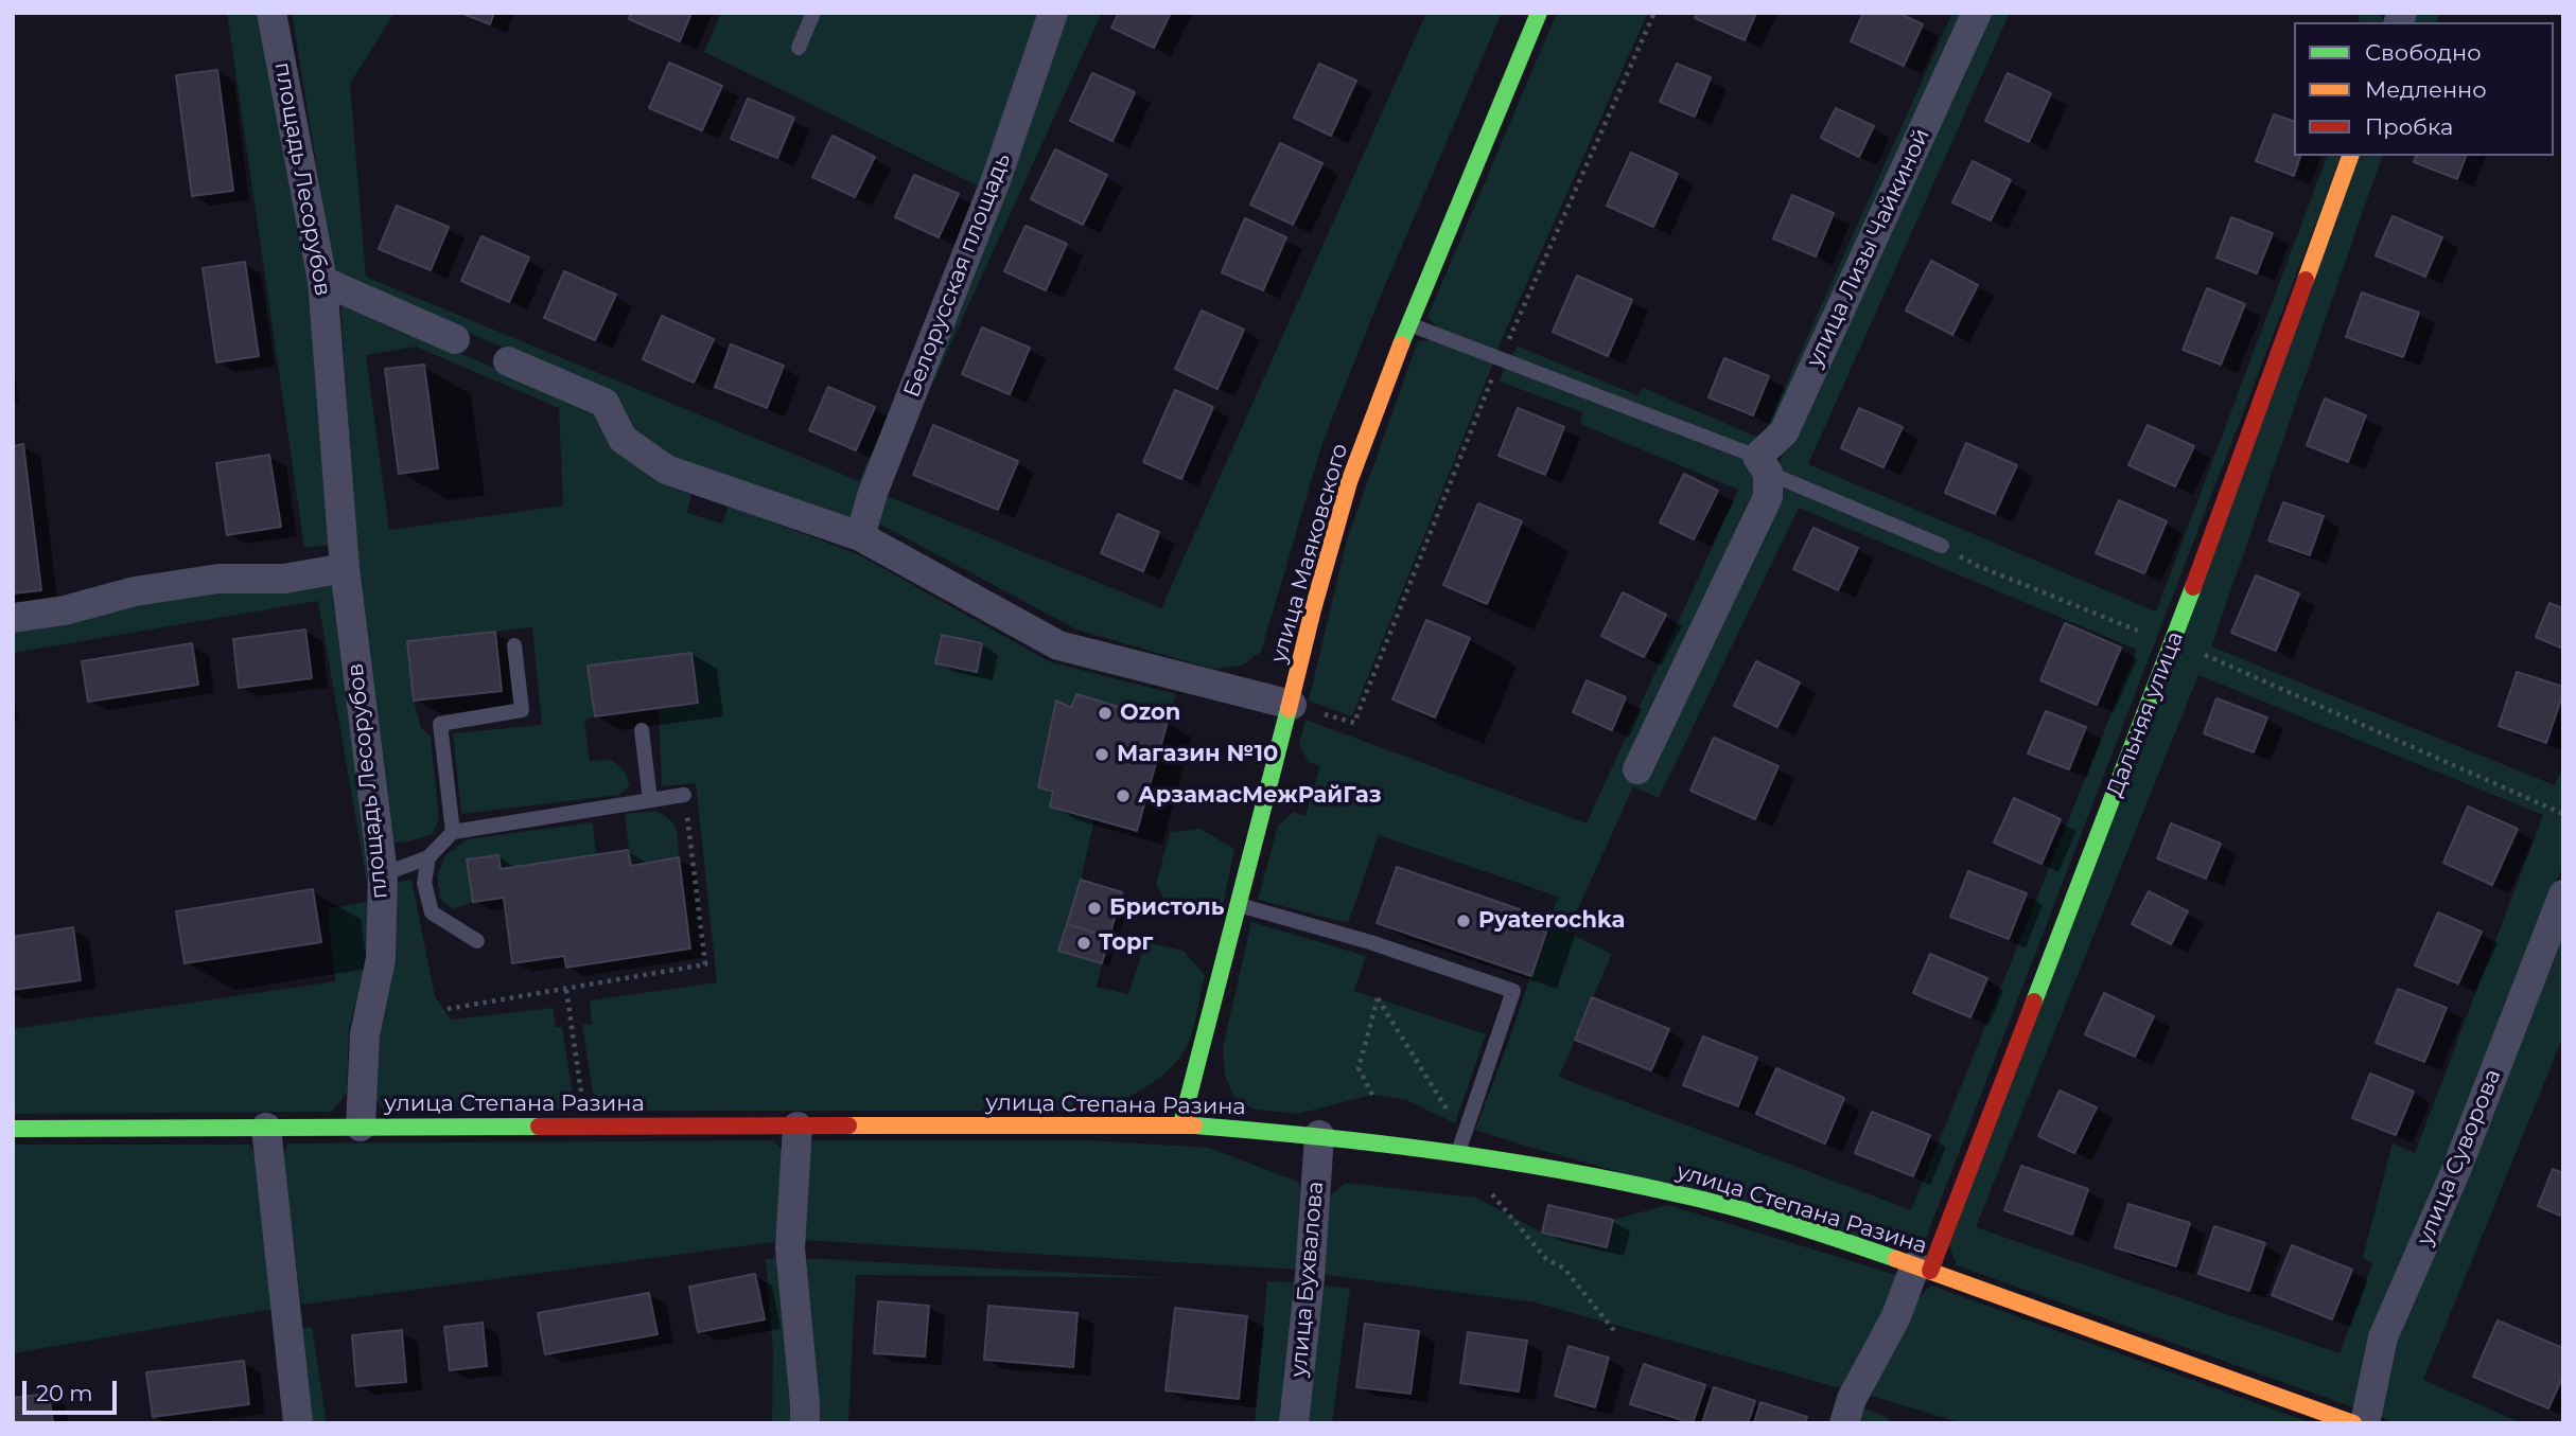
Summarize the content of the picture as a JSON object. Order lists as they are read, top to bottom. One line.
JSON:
{"streets":{"main road":["улица Маяковского","Дальняя улица","улица Степана Разина"],"street":["площадь Лесорубов","улица Лизы Чайкиной","Белорусская площадь","улица Суворова","улица Бухвалова"]},"crossings":[["площадь Лесорубов","улица Степана Разина"],["улица Маяковского","улица Степана Разина"],["Дальняя улица","улица Степана Разина"],["улица Степана Разина","улица Бухвалова"]],"places":["Ozon","Магазин №10","АрзамасМежРайГаз","Бристоль","Pyaterochka","Торг"],"legend":["Свободно","Медленно","Пробка"],"scale_bar":"20 m"}
